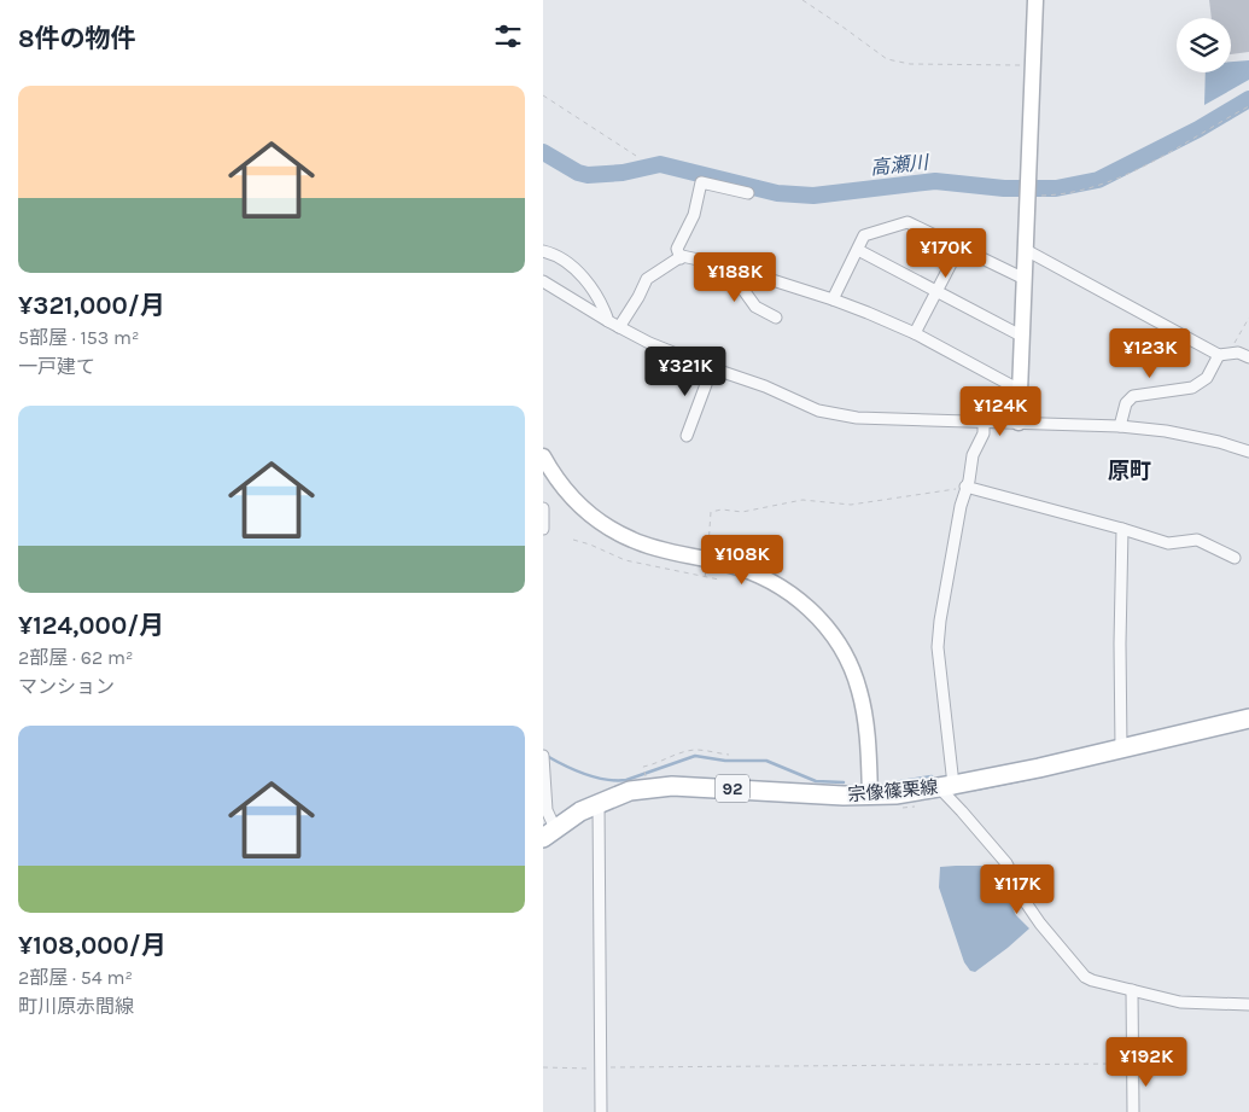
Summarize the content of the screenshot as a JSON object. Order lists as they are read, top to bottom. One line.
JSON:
{"streets":{"main road":["92","宗像篠栗線"]},"districts":["原町"],"water":["高瀬川"],"page":{"heading":"8件の物件","list":[{"name":"¥321,000/月","note":"5部屋 · 153 m² · 一戸建て"},{"name":"¥124,000/月","note":"2部屋 · 62 m² · マンション"},{"name":"¥108,000/月","note":"2部屋 · 54 m² · 町川原赤間線"}],"price":["¥170K","¥188K","¥123K","¥321K","¥124K","¥108K","¥117K","¥192K"]}}
